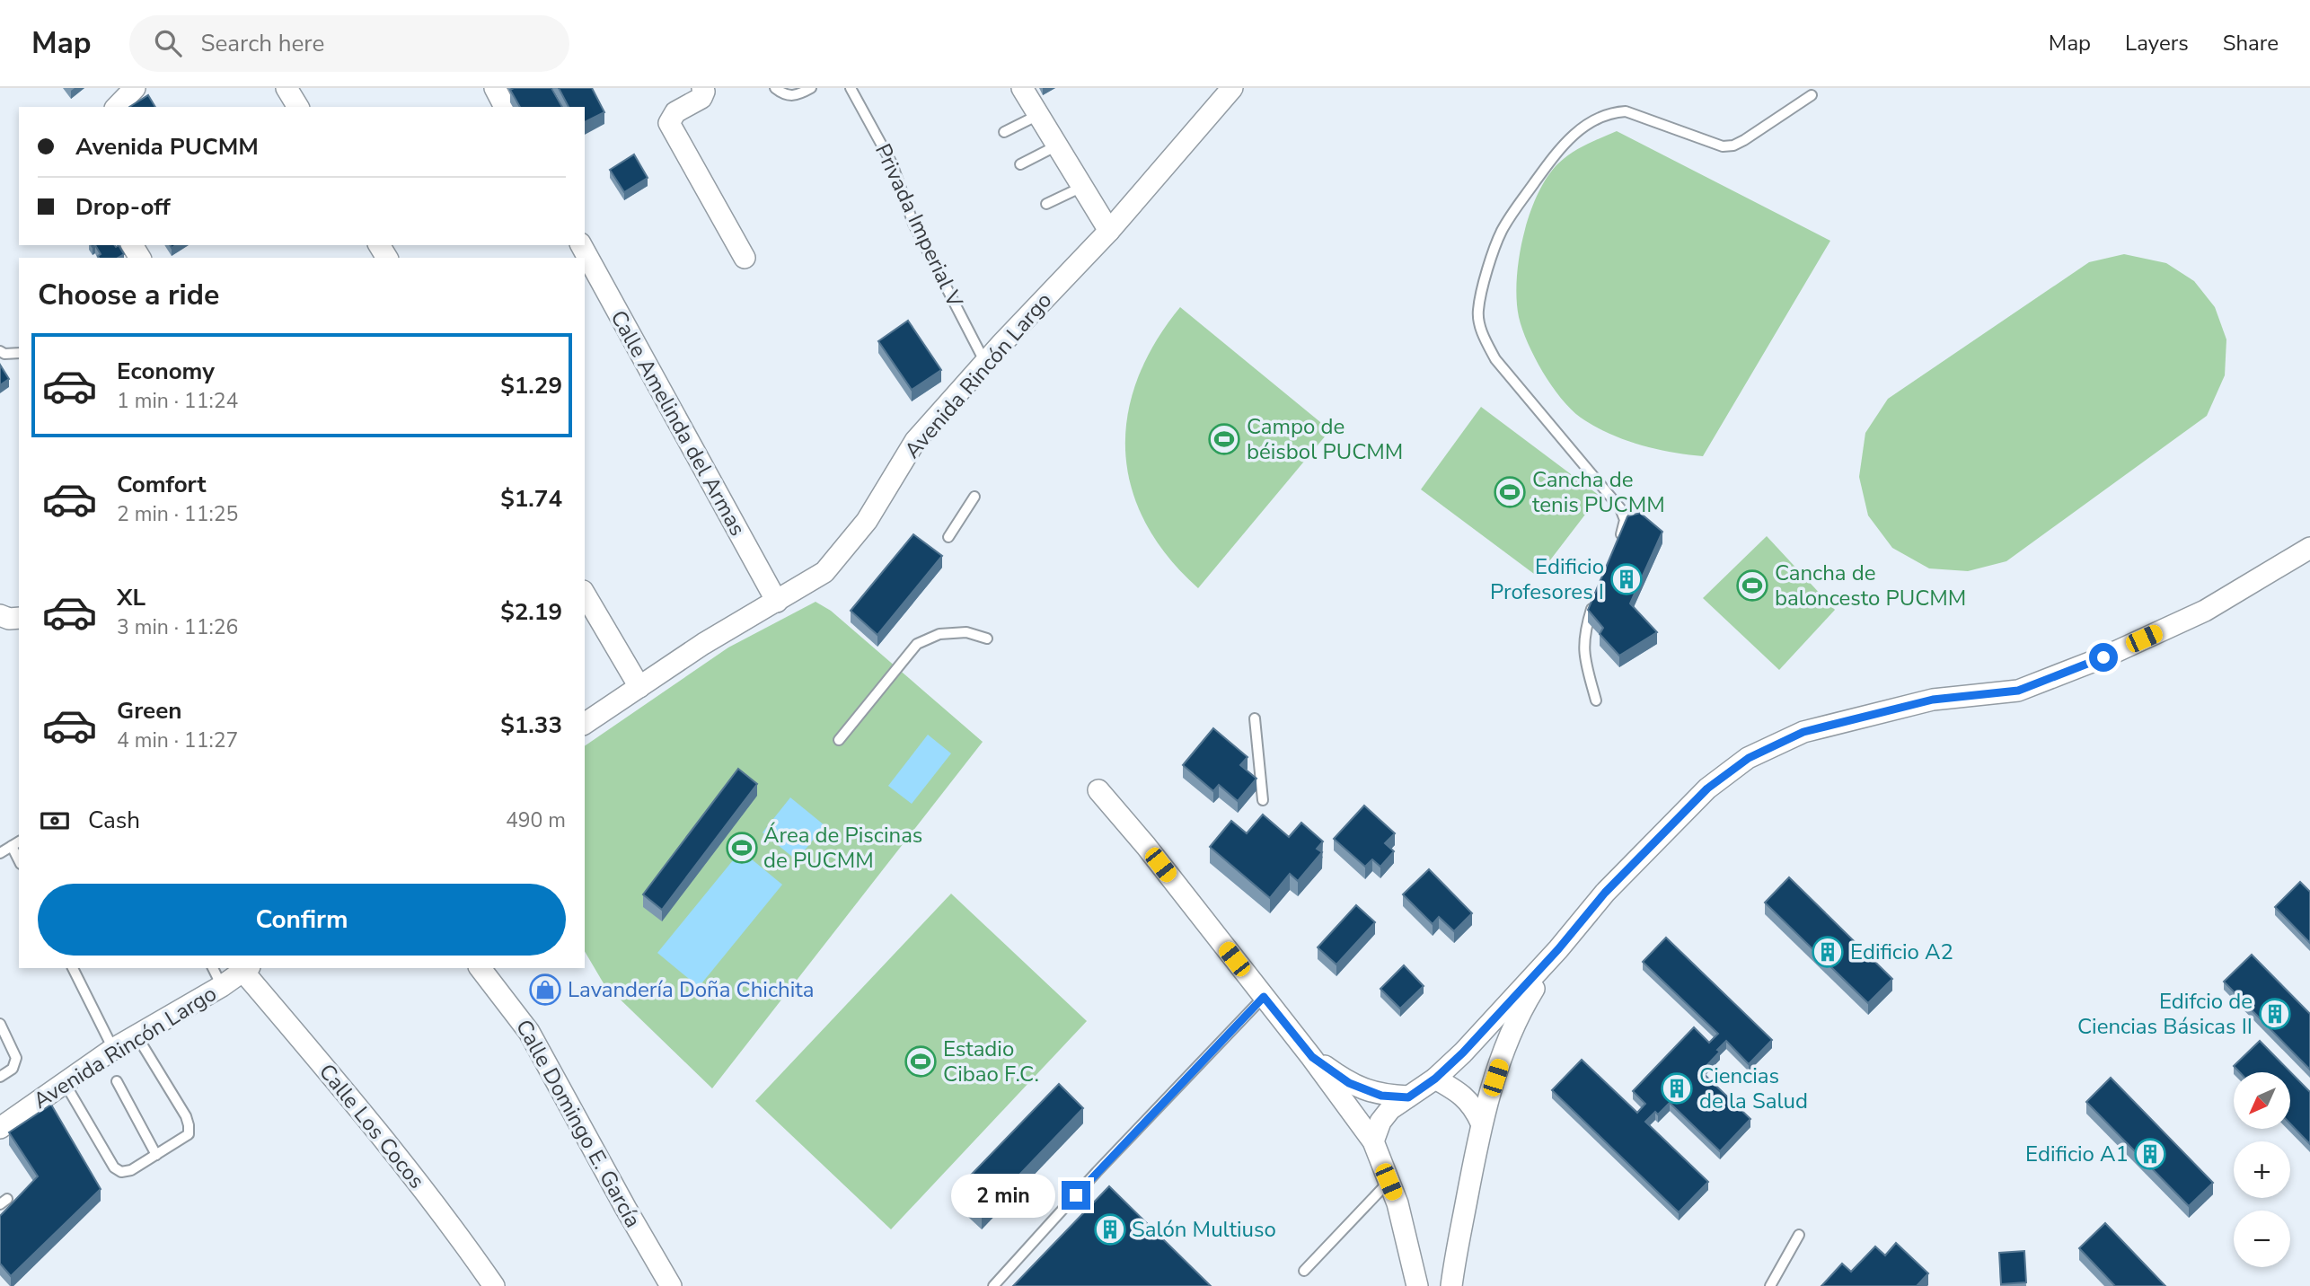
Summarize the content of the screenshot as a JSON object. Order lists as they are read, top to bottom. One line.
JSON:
{"streets":{"street":["Avenida Rincón Largo","Calle Amelinda del Armas","Calle Domingo E. García","Calle Los Cocos"],"lane":["Privada Imperial V"]},"crossings":[["Privada Imperial V","Avenida Rincón Largo"],["Avenida Rincón Largo","Calle Amelinda del Armas"],["Avenida Rincón Largo","Calle Los Cocos"]],"places":{"sports":["Campo de béisbol PUCMM","Cancha de tenis PUCMM","Cancha de baloncesto PUCMM","Área de Piscinas de PUCMM","Estadio Cibao F.C."],"building":["Edificio Profesores I","Edificio A2","Edifcio de Ciencias Básicas II","Ciencias de la Salud","Edificio A1","Salón Multiuso"],"shop":["Lavandería Doña Chichita"]},"north":"bottom left","page":{"header":"Map","search":"Search here","nav":["Map","Layers","Share"],"banner":["Avenida PUCMM","Drop-off"],"heading":"Choose a ride","list":[{"name":"Economy","note":"1 min · 11:24","value":"$1.29"},{"name":"Comfort","note":"2 min · 11:25","value":"$1.74"},{"name":"XL","note":"3 min · 11:26","value":"$2.19"},{"name":"Green","note":"4 min · 11:27","value":"$1.33"}],"pay":["Cash","490 m"],"buttons":"Confirm","map_buttons":["+","−"],"bubble":"2 min"}}
